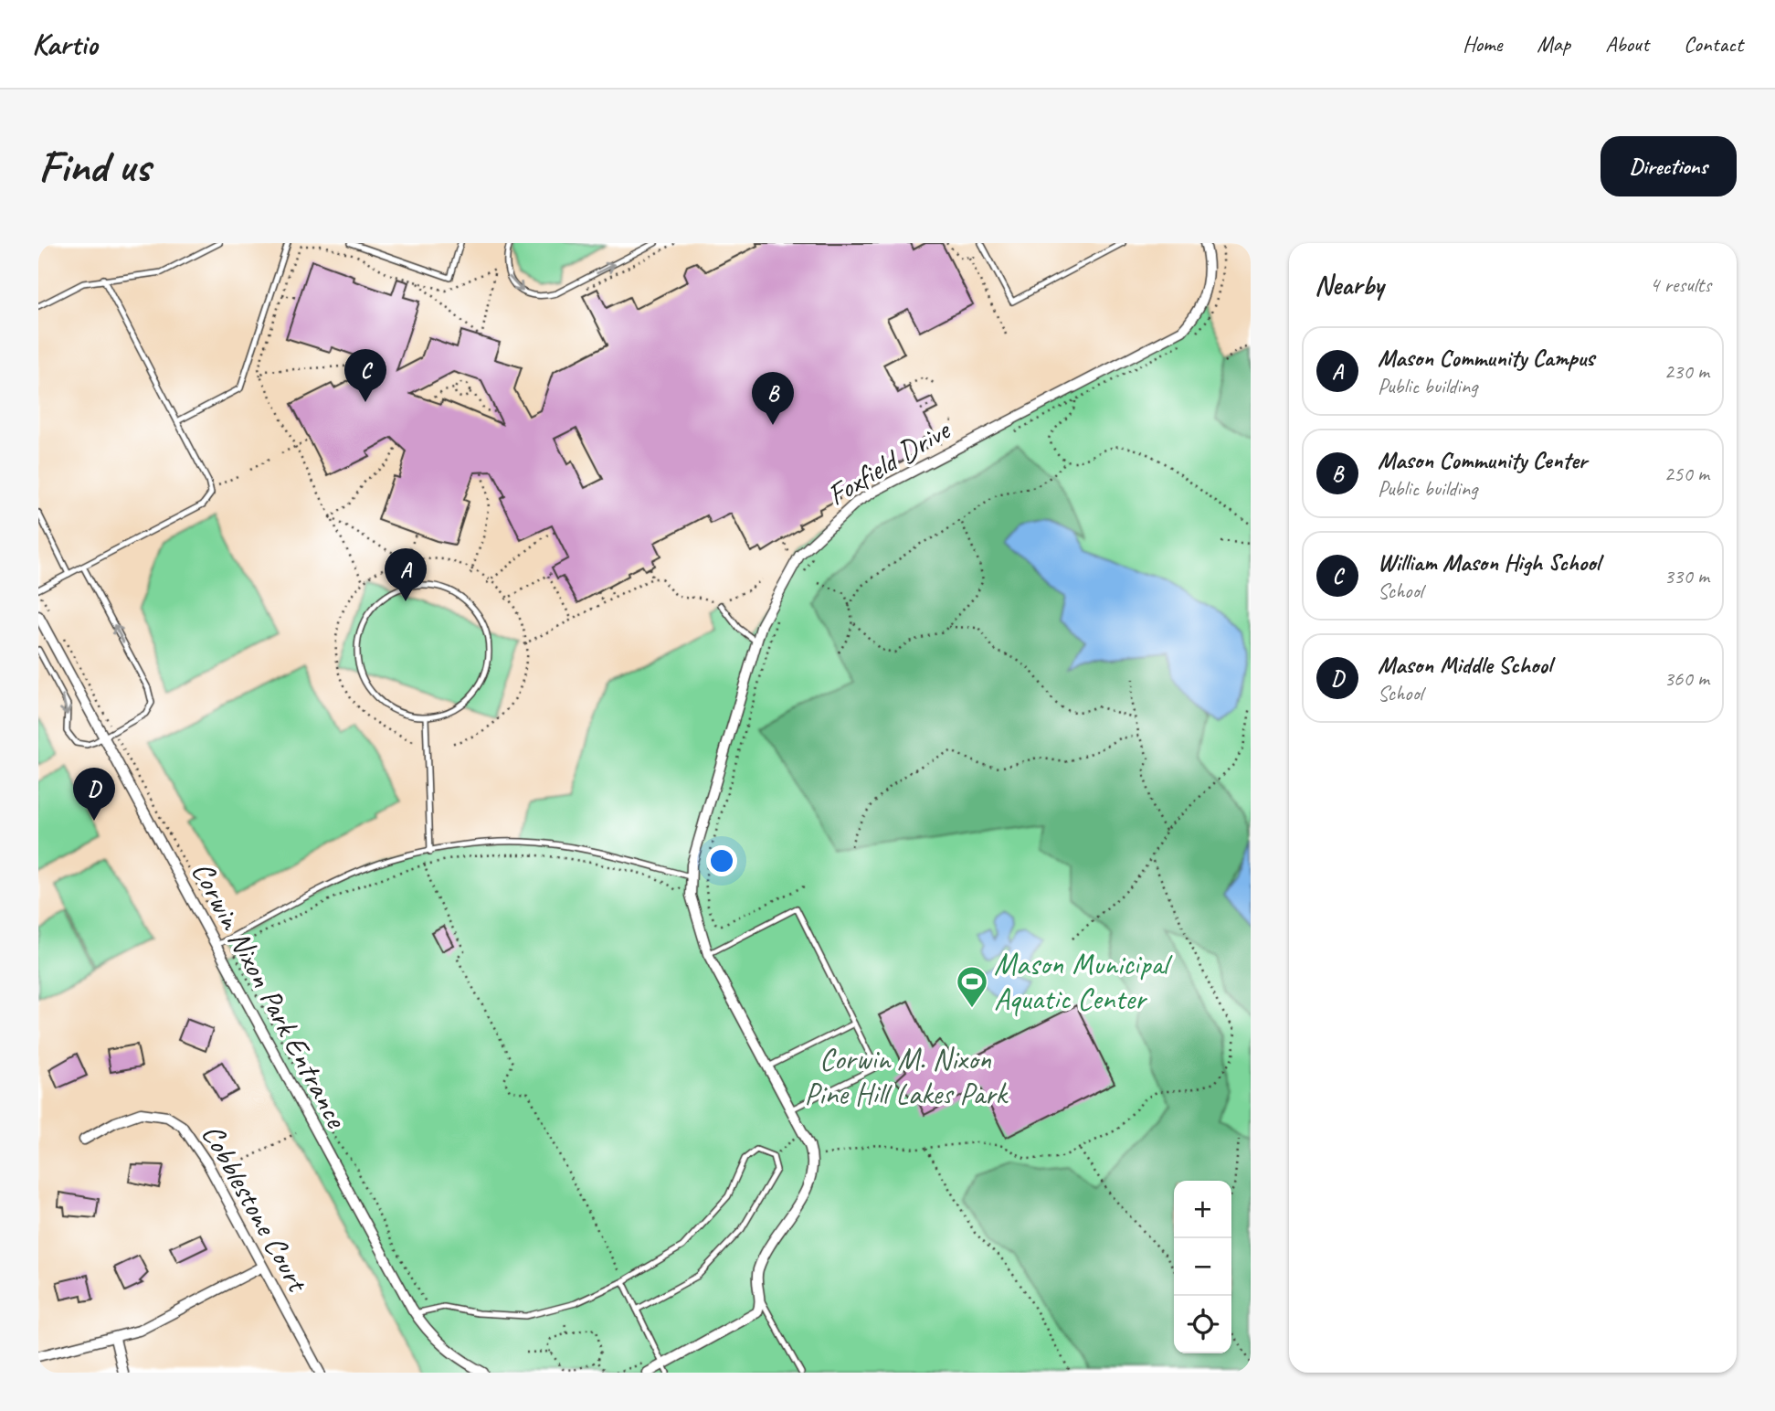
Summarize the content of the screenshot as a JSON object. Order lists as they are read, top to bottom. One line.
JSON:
{"streets":{"street":["Foxfield Drive","Corwin Nixon Park Entrance","Cobblestone Court"]},"parks":["Corwin M. Nixon Pine Hill Lakes Park"],"places":{"sports":["Mason Municipal Aquatic Center"]},"page":{"header":"Kartio","nav":["Home","Map","About","Contact"],"buttons":"Directions","title":"Find us","heading":["Nearby","4 results"],"list":[{"mark":"A","name":"Mason Community Campus","note":"Public building","value":"230 m"},{"mark":"B","name":"Mason Community Center","note":"Public building","value":"250 m"},{"mark":"C","name":"William Mason High School","note":"School","value":"330 m"},{"mark":"D","name":"Mason Middle School","note":"School","value":"360 m"}],"pins":["C","B","A","D"],"map_buttons":["+","−"]}}
